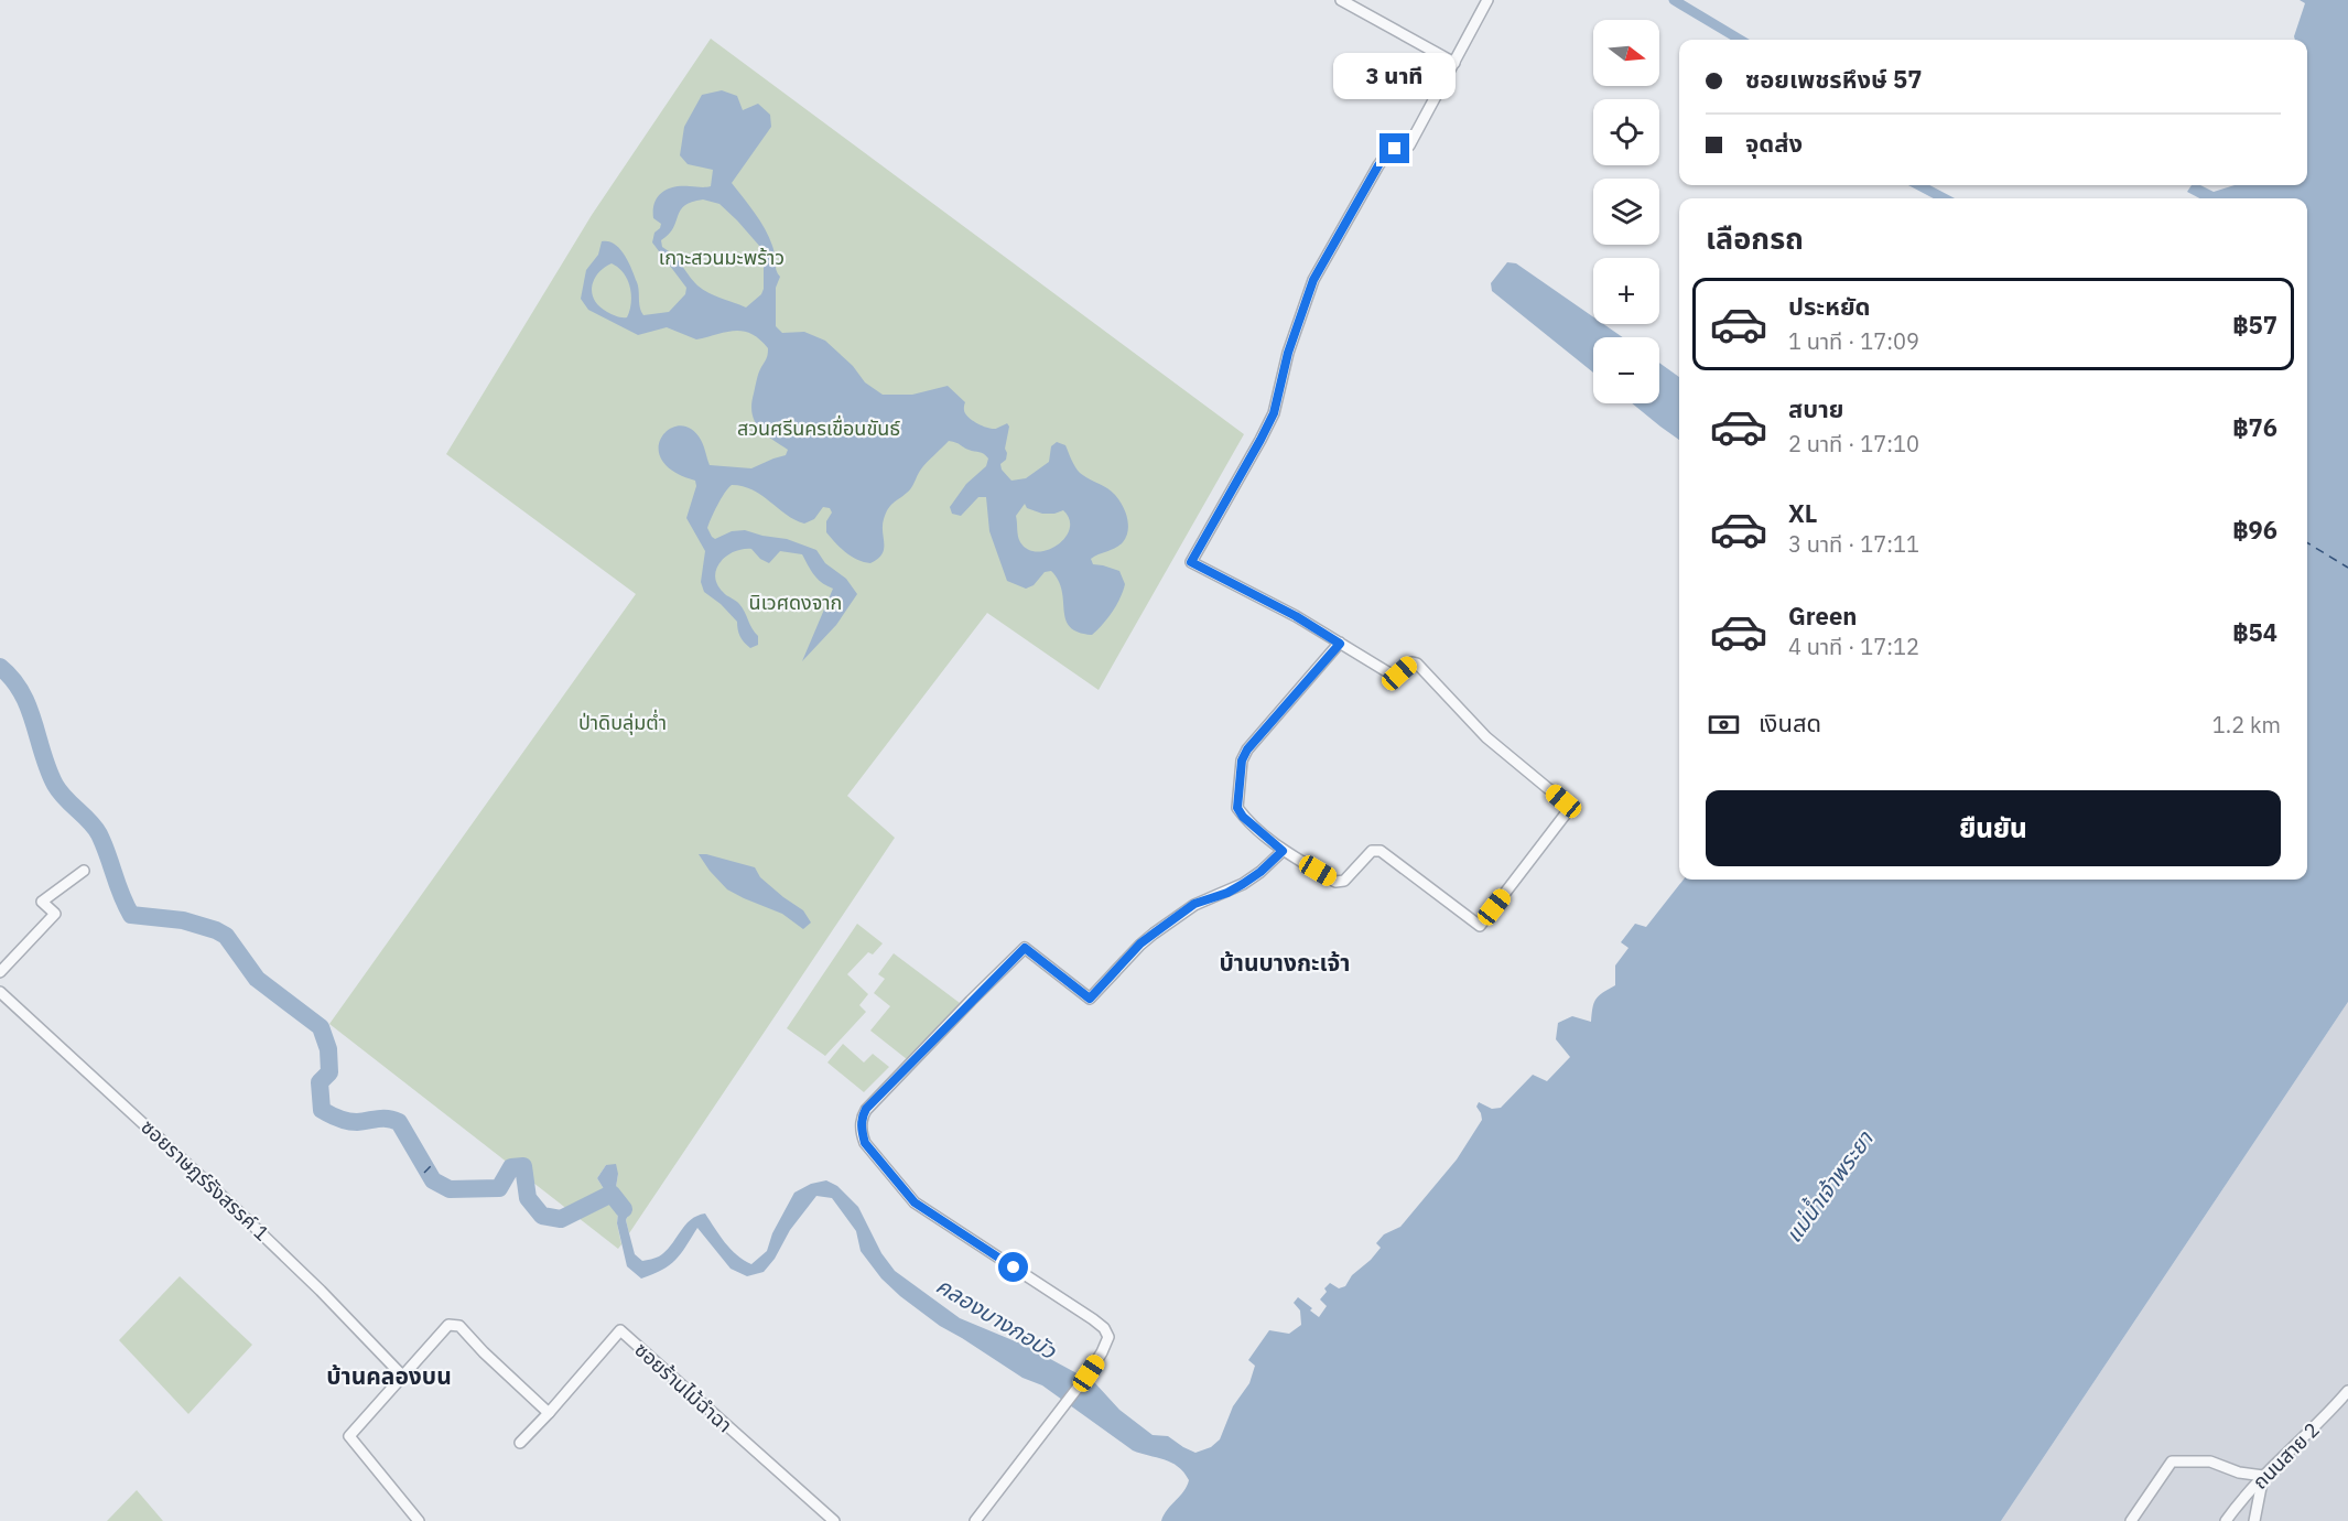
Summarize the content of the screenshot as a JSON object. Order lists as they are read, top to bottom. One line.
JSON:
{"streets":{"street":["ซอยราษฎร์รังสรรค์ 1","ซอยร้านไม้ฉำฉา","ถนนสาย 2"]},"districts":["บ้านบางกะเจ้า","บ้านคลองบน"],"water":["แม่น้ำเจ้าพระยา","คลองบางกอบัว"],"parks":["เกาะสวนมะพร้าว","สวนศรีนครเขื่อนขันธ์","นิเวศดงจาก","ป่าดิบลุ่มต่ำ"],"north":"right","page":{"map_buttons":["+","−"],"banner":["ซอยเพชรหึงษ์ 57","จุดส่ง"],"bubble":"3 นาที","heading":"เลือกรถ","list":[{"name":"ประหยัด","note":"1 นาที · 17:09","value":"฿57"},{"name":"สบาย","note":"2 นาที · 17:10","value":"฿76"},{"name":"XL","note":"3 นาที · 17:11","value":"฿96"},{"name":"Green","note":"4 นาที · 17:12","value":"฿54"}],"pay":["เงินสด","1.2 km"],"buttons":"ยืนยัน"}}
